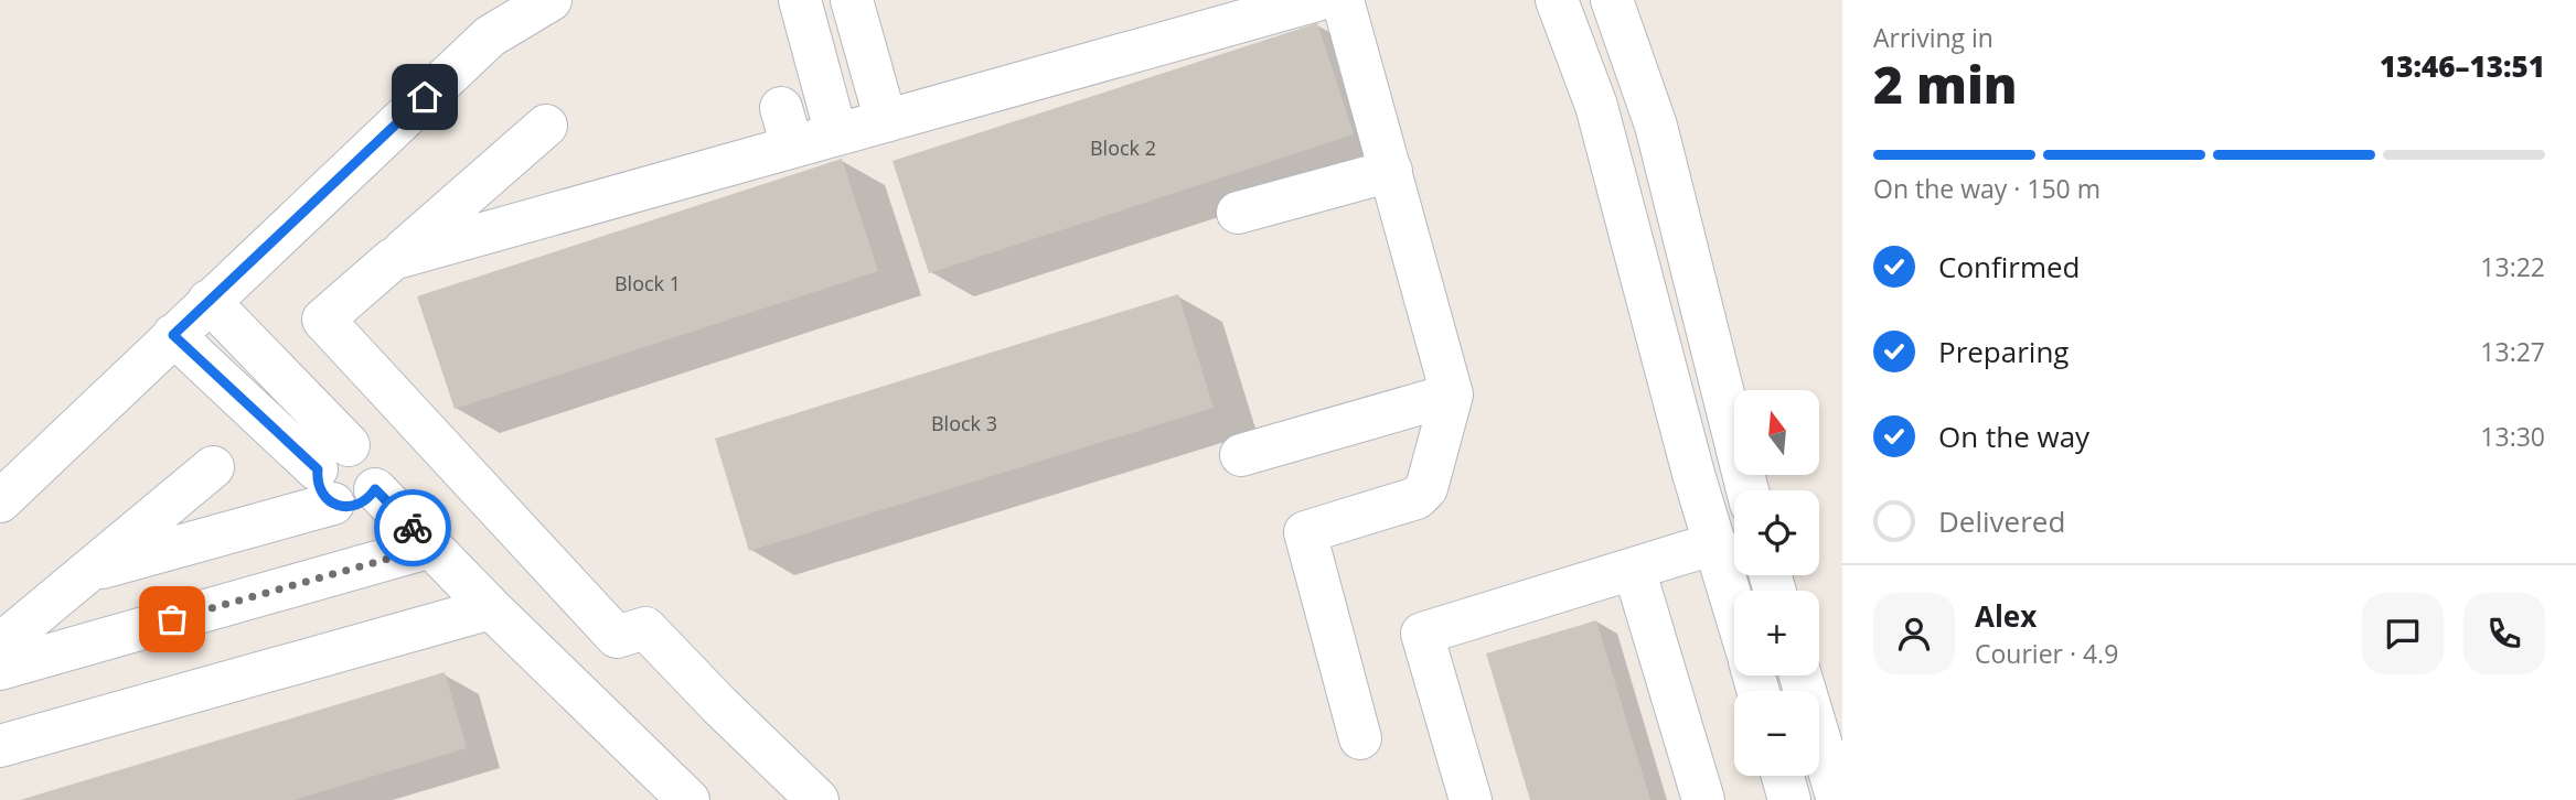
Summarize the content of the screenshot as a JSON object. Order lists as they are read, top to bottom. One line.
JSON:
{"house_numbers":["Block 2","Block 1","Block 3"],"north":"top","page":{"heading":["2 min","Arriving in","13:46–13:51"],"panel":["Alex","Courier · 4.9"],"bar":"On the way · 150 m","list":[["Confirmed","13:22"],["Preparing","13:27"],["On the way","13:30"],"Delivered"],"map_buttons":["+","−"]}}
